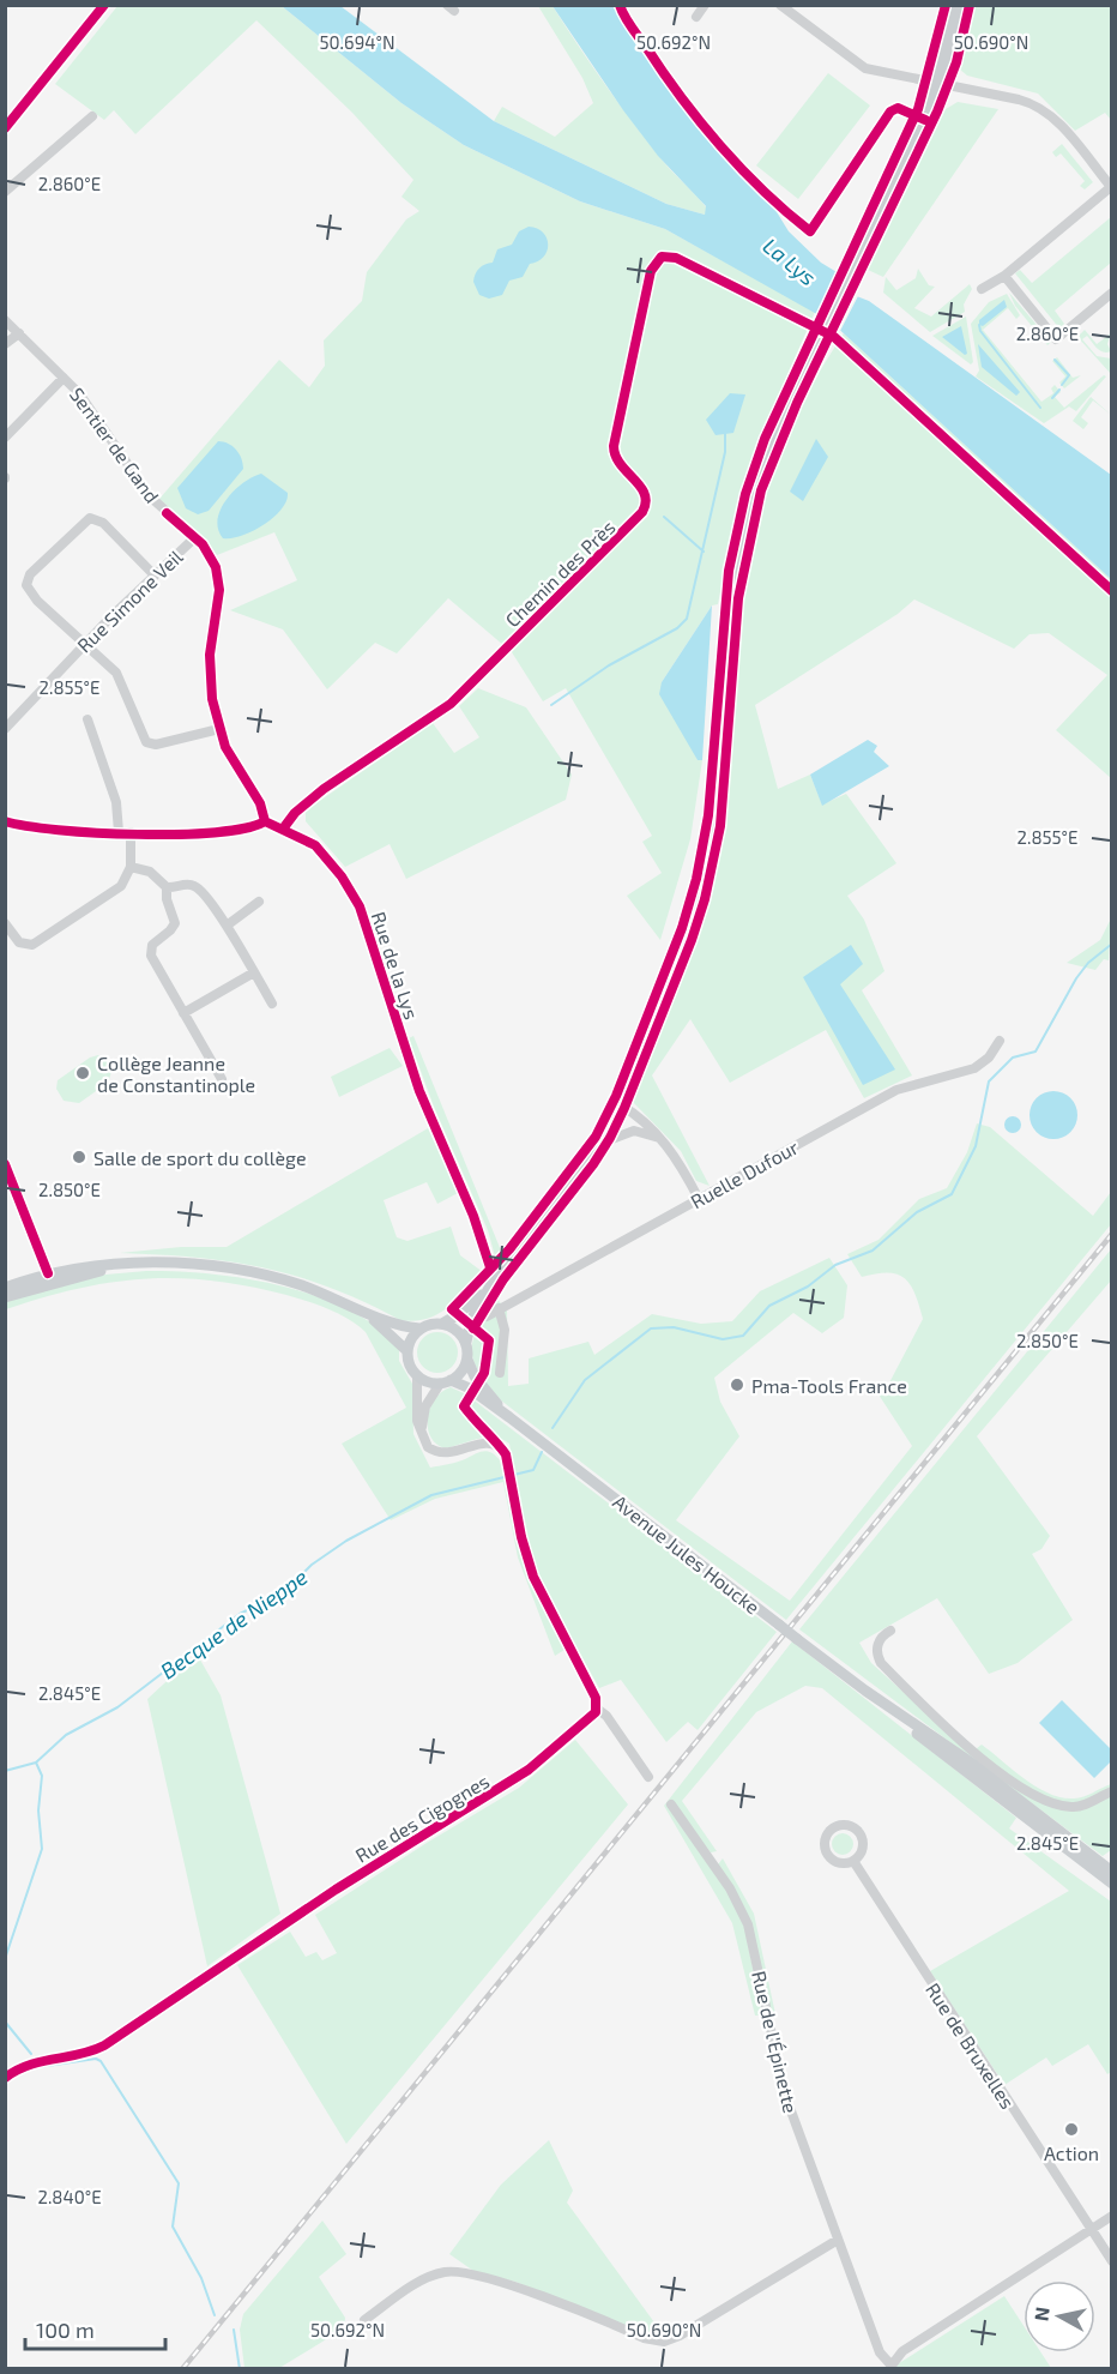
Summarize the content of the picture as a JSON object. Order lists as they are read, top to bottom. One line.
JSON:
{"streets":{"main road":["Avenue Jules Houcke"],"street":["Sentier de Gand","Chemin des Près","Rue Simone Veil","Rue de la Lys","Ruelle Dufour","Rue des Cigognes","Rue de l'Épinette","Rue de Bruxelles"]},"crossings":[["Sentier de Gand","Rue Simone Veil"],["Sentier de Gand","Rue de la Lys"],["Chemin des Près","Rue de la Lys"]],"water":["La Lys","Becque de Nieppe"],"places":["Collège Jeanne de Constantinople","Salle de sport du collège","Pma-Tools France","Action"],"scale_bar":"100 m","north":"left","coordinates":["50.694°N","50.692°N","50.690°N","2.860°E","2.855°E","2.850°E","2.845°E","2.840°E"]}
